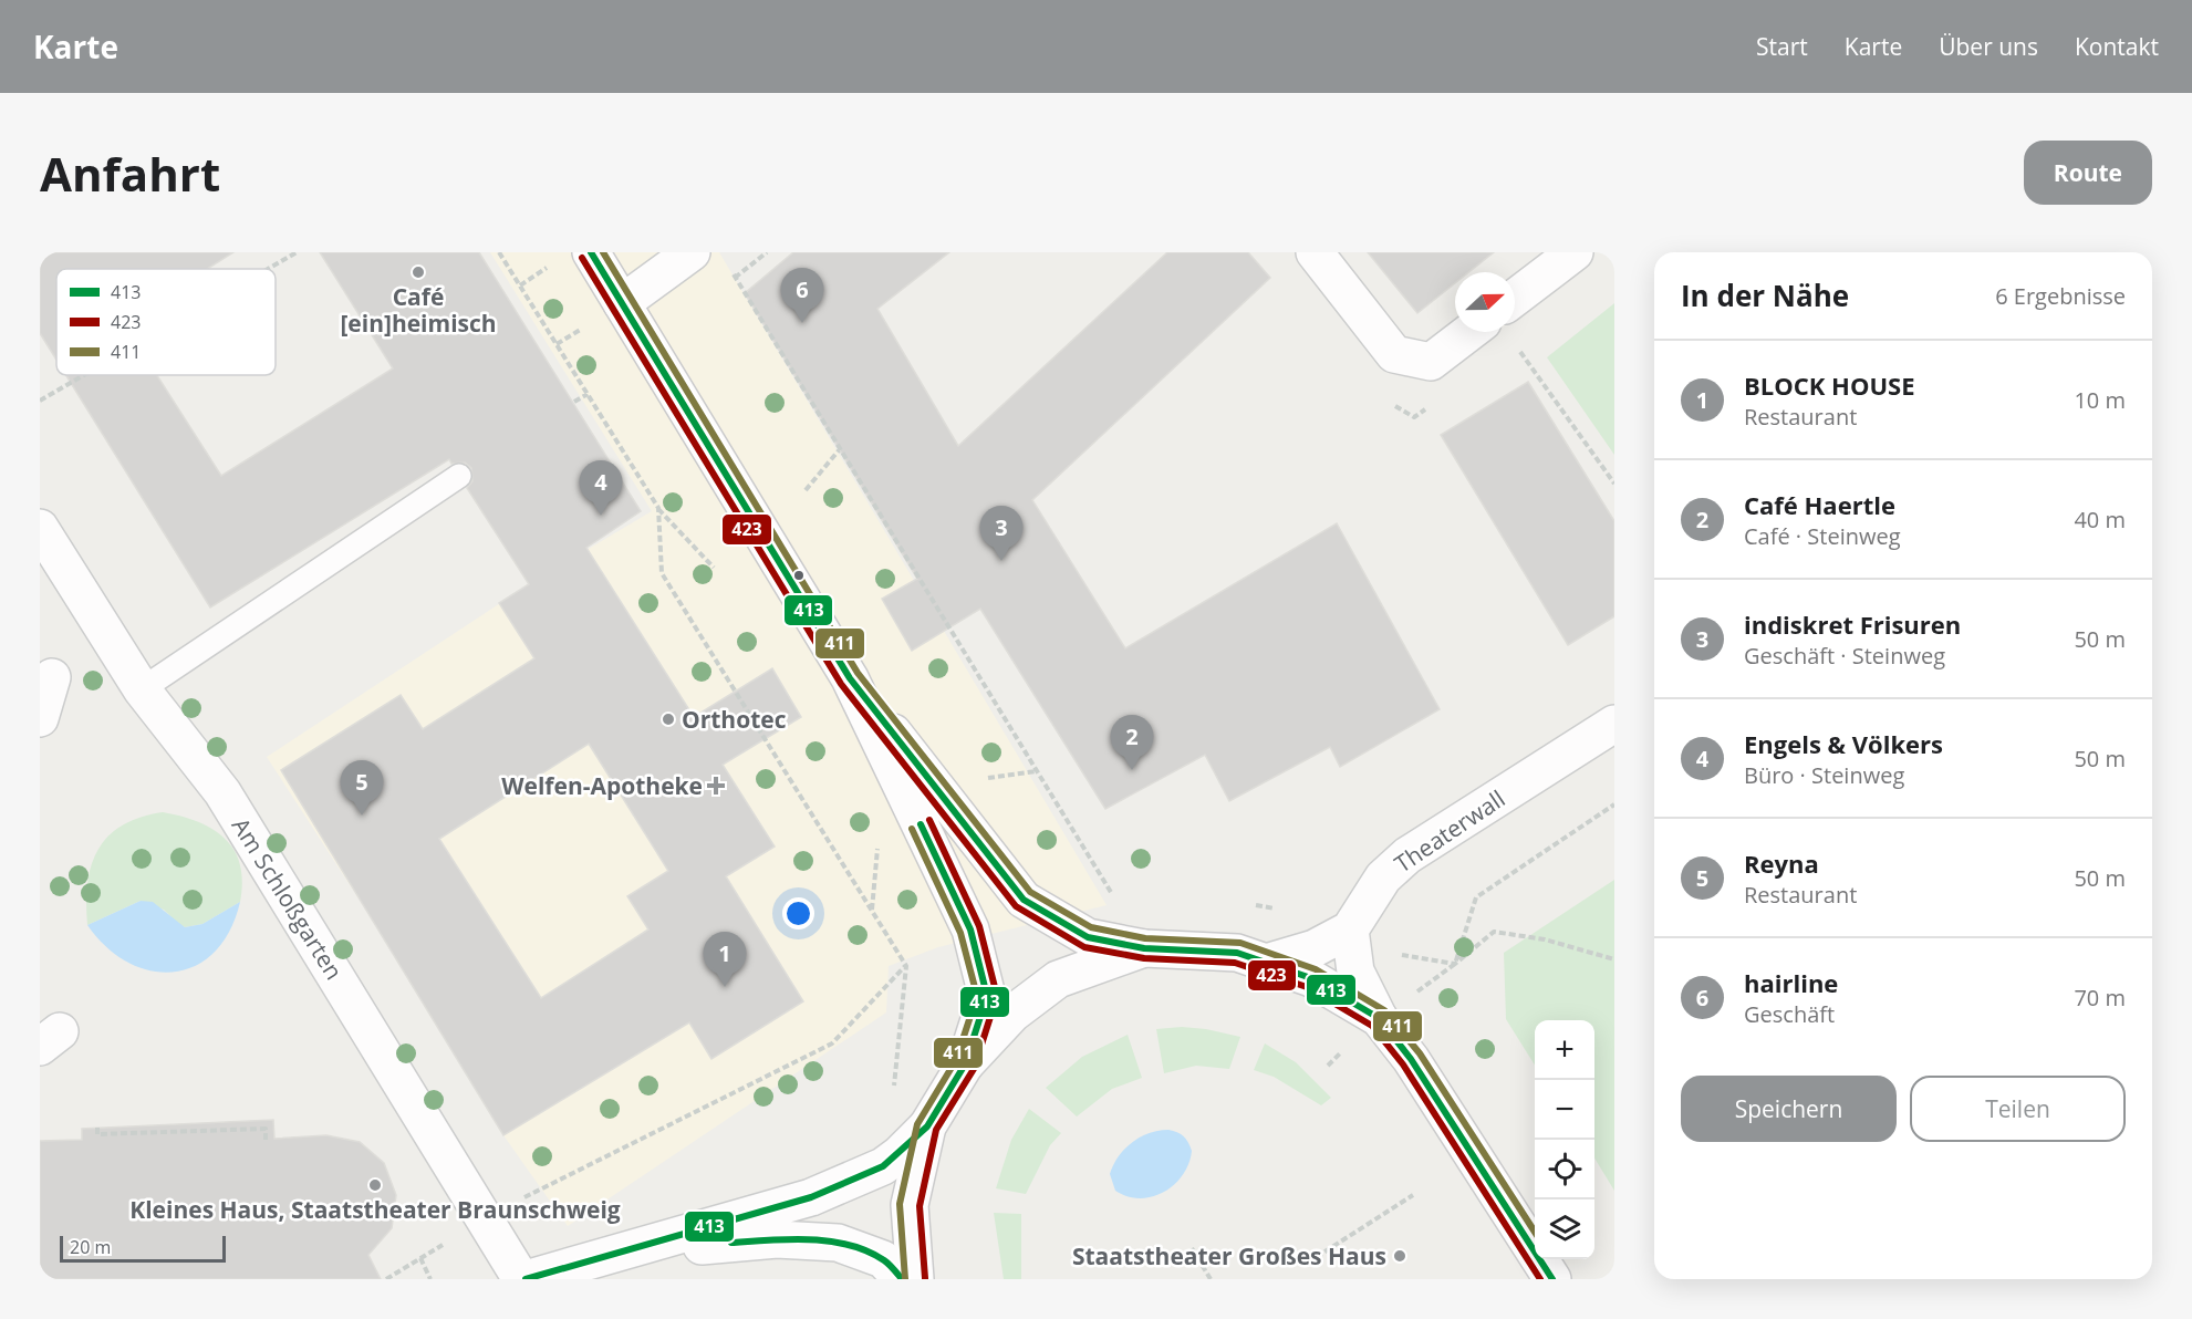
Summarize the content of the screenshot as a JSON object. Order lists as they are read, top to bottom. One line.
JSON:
{"streets":{"street":["Theaterwall","Am Schloßgarten"]},"places":{"other":["Café [ein]heimisch","Orthotec","Kleines Haus, Staatstheater Braunschweig","Staatstheater Großes Haus"],"health":["Welfen-Apotheke"]},"lines":["transit line 413","transit line 411","transit line 423"],"legend":["413","423","411"],"scale_bar":"20 m","north":"right","page":{"header":"Karte","nav":["Start","Karte","Über uns","Kontakt"],"buttons":["Route",["Speichern","Teilen"]],"title":"Anfahrt","heading":["In der Nähe","6 Ergebnisse"],"pins":["6","4","3","2","5","1"],"list":[{"mark":"1","name":"BLOCK HOUSE","note":"Restaurant","value":"10 m"},{"mark":"2","name":"Café Haertle","note":"Café · Steinweg","value":"40 m"},{"mark":"3","name":"indiskret Frisuren","note":"Geschäft · Steinweg","value":"50 m"},{"mark":"4","name":"Engels & Völkers","note":"Büro · Steinweg","value":"50 m"},{"mark":"5","name":"Reyna","note":"Restaurant","value":"50 m"},{"mark":"6","name":"hairline","note":"Geschäft","value":"70 m"}],"map_buttons":["+","−"],"scale":"20 m"}}
